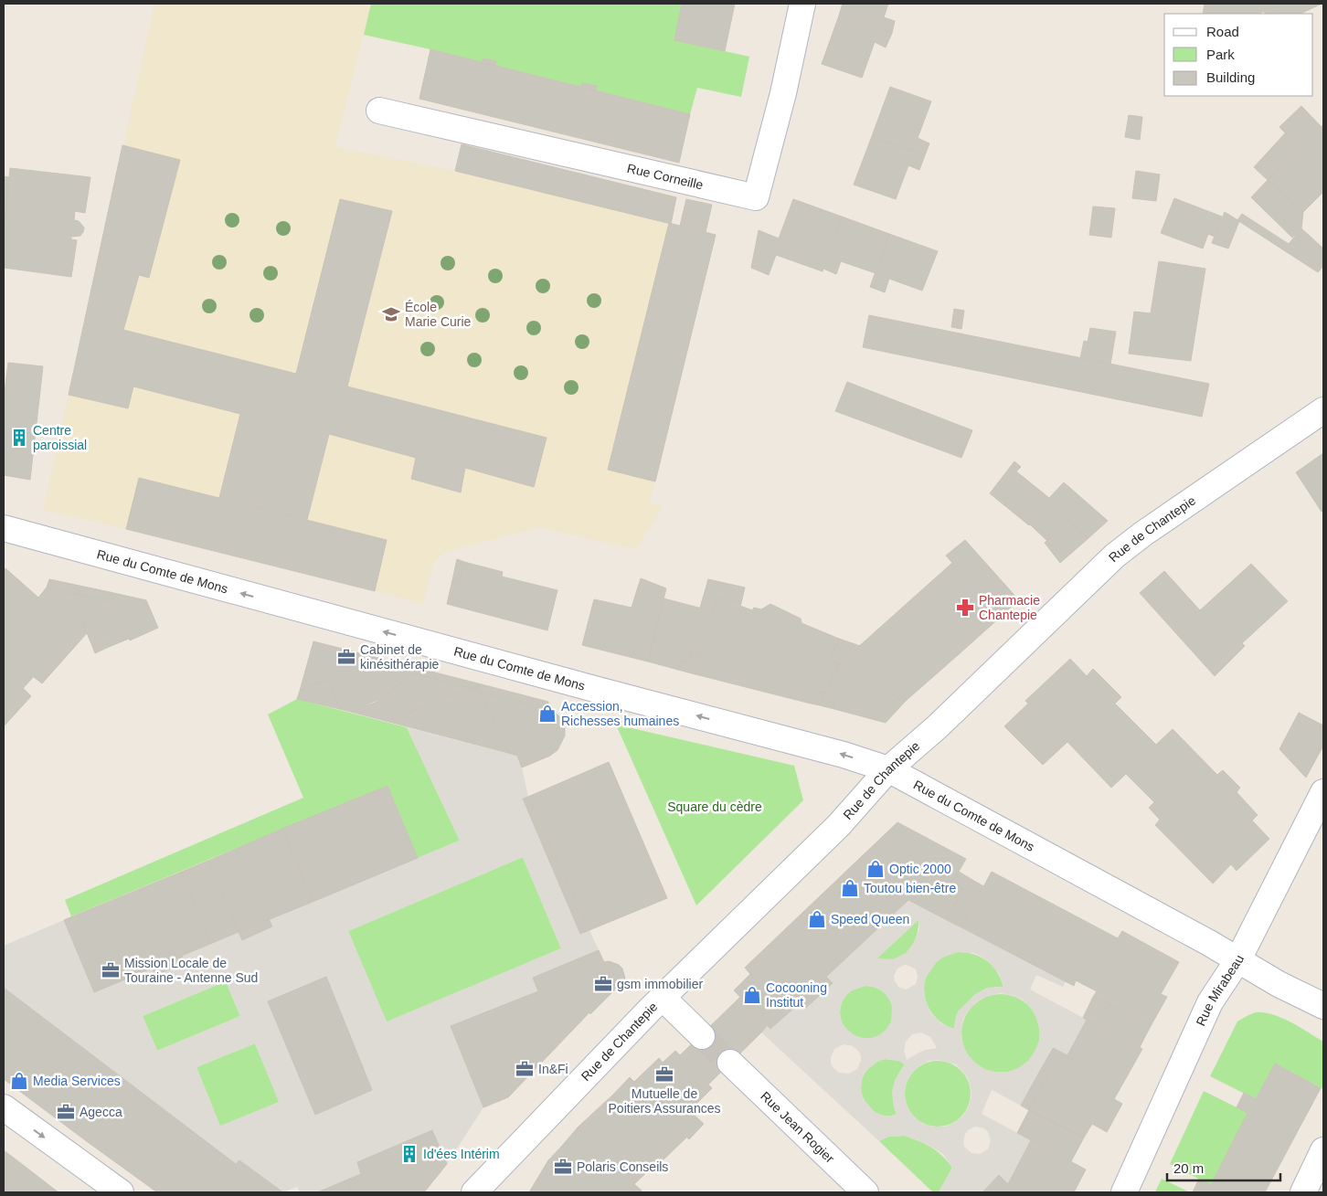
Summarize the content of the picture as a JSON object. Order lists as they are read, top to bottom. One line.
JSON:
{"streets":{"street":["Rue Corneille","Rue de Chantepie","Rue du Comte de Mons","Rue Mirabeau","Rue Jean Rogier"]},"crossings":[["Rue de Chantepie","Rue du Comte de Mons"],["Rue du Comte de Mons","Rue Mirabeau"]],"one_way":["Rue du Comte de Mons"],"parks":["Square du cèdre"],"places":{"school or university":["École Marie Curie"],"building":["Centre paroissial","Id'ées Intérim"],"pharmacy":["Pharmacie Chantepie"],"office":["Cabinet de kinésithérapie","Mission Locale de Touraine - Antenne Sud","gsm immobilier","In&Fi","Mutuelle de Poitiers Assurances","Agecca","Polaris Conseils"],"shop":["Accession, Richesses humaines","Optic 2000","Toutou bien-être","Speed Queen","Cocooning Institut","Media Services"]},"legend":["Road","Park","Building"],"scale_bar":"20 m"}
